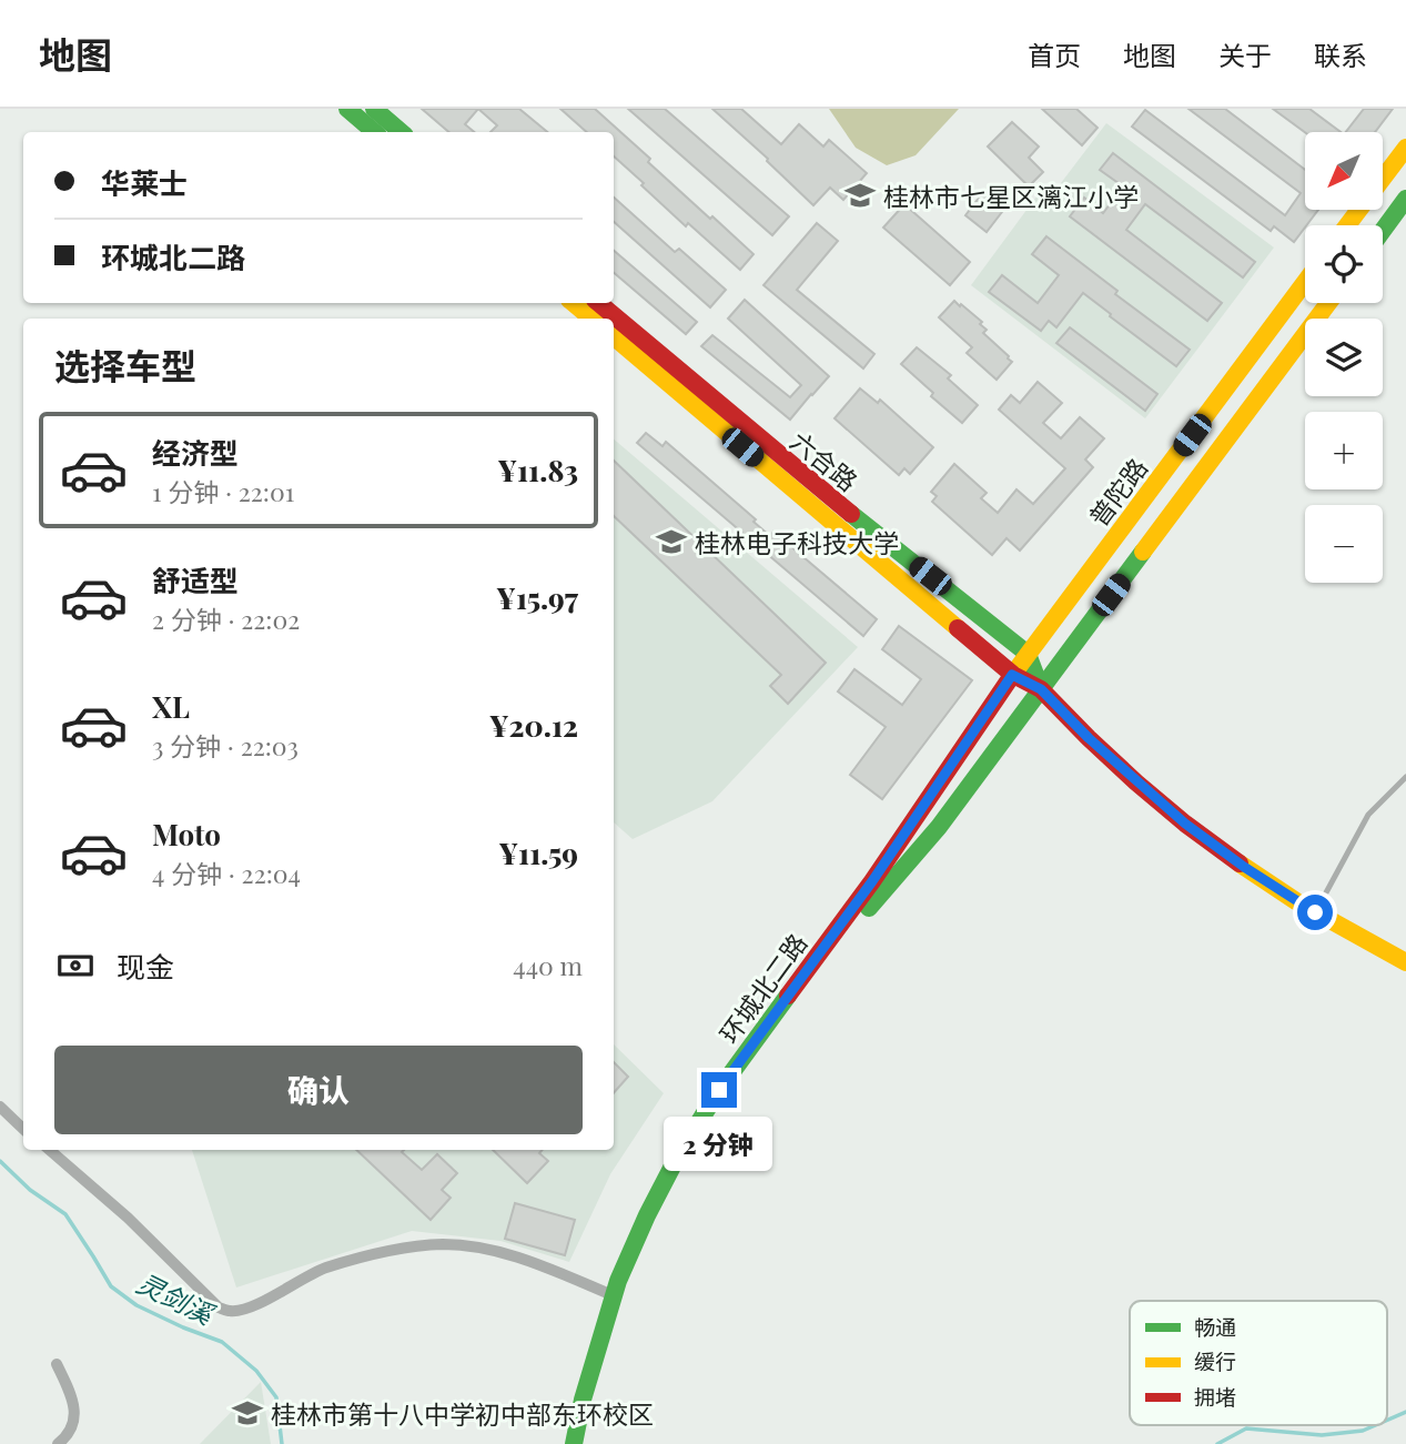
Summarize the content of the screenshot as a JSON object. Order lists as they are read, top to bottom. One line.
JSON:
{"streets":{"main road":["六合路","普陀路","环城北二路"]},"crossings":[["六合路","普陀路"],["六合路","环城北二路"],["普陀路","环城北二路"]],"water":["灵剑溪"],"places":{"school or university":["桂林市七星区漓江小学","桂林电子科技大学","桂林市第十八中学初中部东环校区"]},"legend":["畅通","缓行","拥堵"],"north":"bottom left","page":{"header":"地图","nav":["首页","地图","关于","联系"],"map_buttons":["+","−"],"banner":["华莱士","环城北二路"],"heading":"选择车型","list":[{"name":"经济型","note":"1 分钟 · 22:01","value":"¥11.83"},{"name":"舒适型","note":"2 分钟 · 22:02","value":"¥15.97"},{"name":"XL","note":"3 分钟 · 22:03","value":"¥20.12"},{"name":"Moto","note":"4 分钟 · 22:04","value":"¥11.59"}],"pay":["现金","440 m"],"buttons":"确认","bubble":"2 分钟"}}
